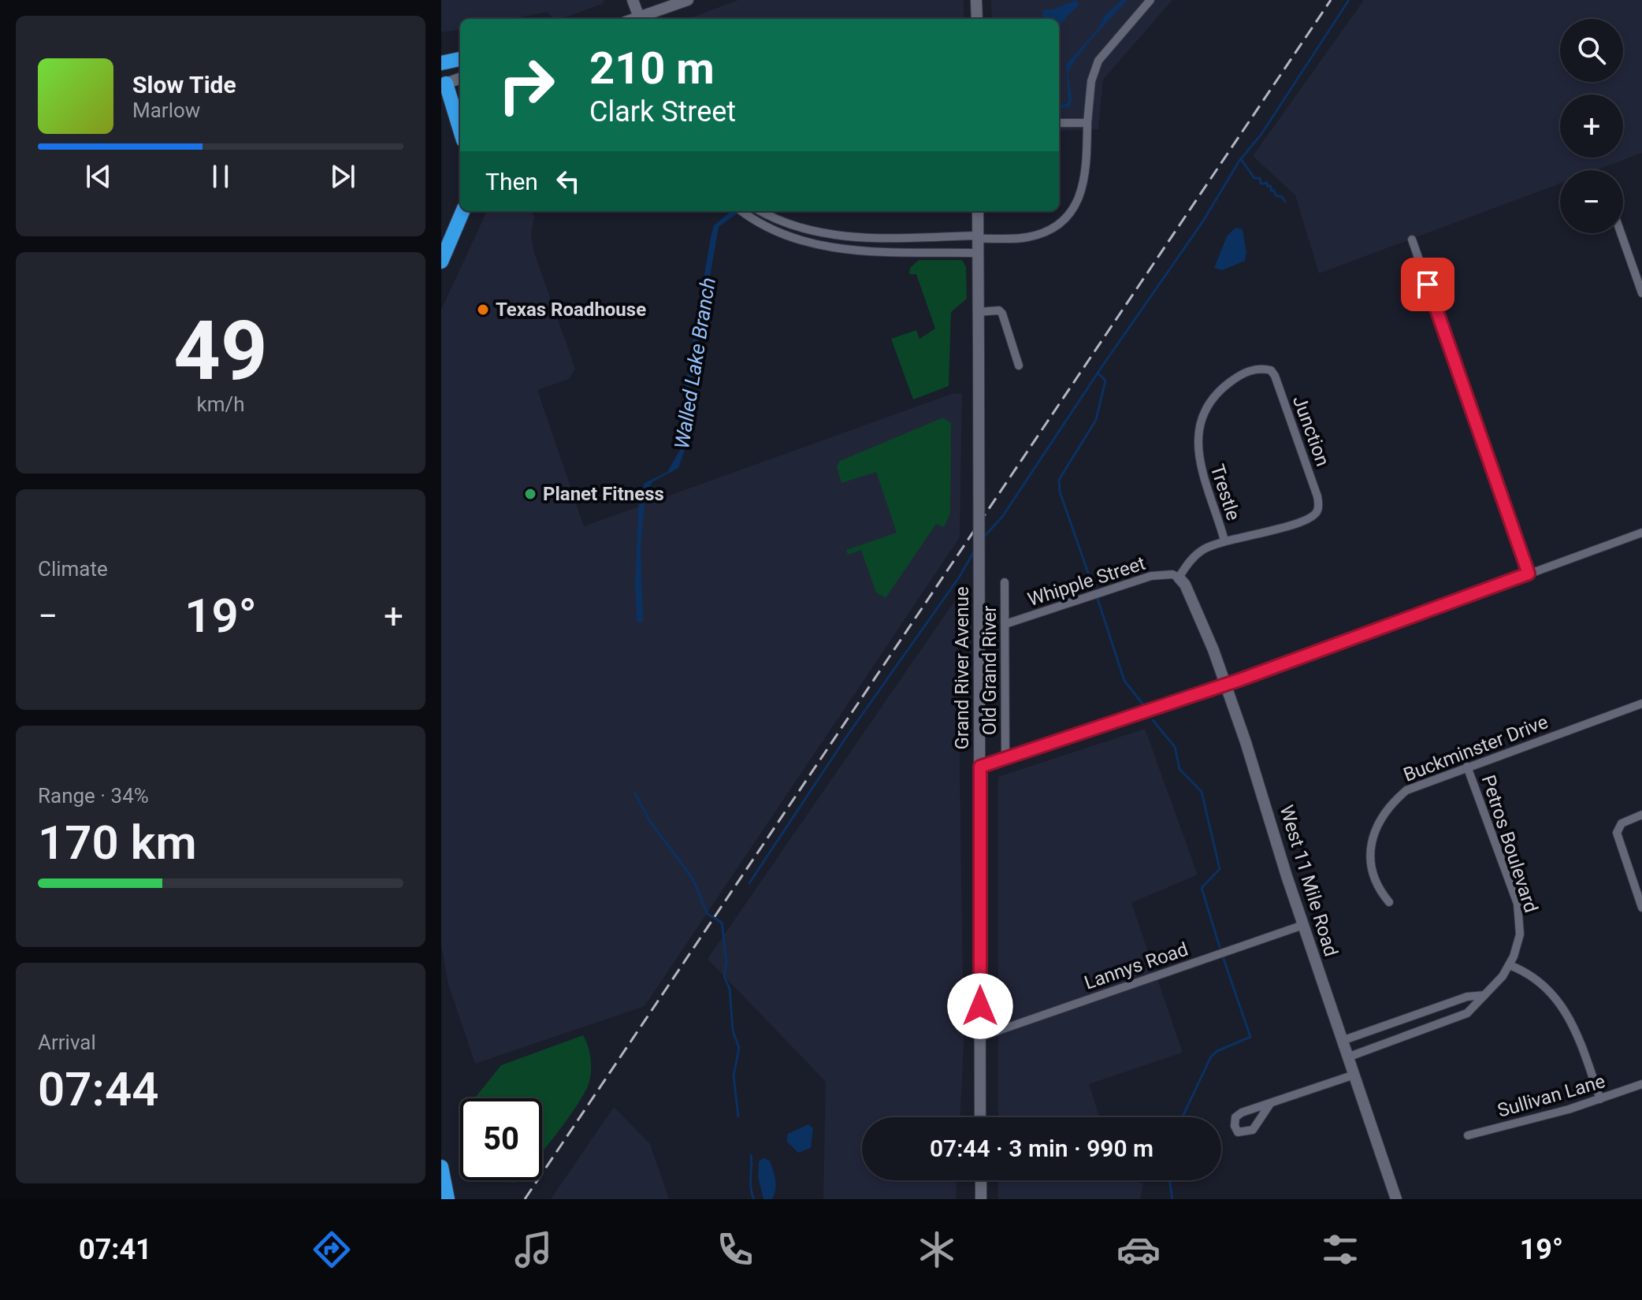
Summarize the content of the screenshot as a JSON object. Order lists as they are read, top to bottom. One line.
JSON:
{"streets":{"main road":["Grand River Avenue","West 11 Mile Road"],"street":["Junction","Trestle","Whipple Street","Old Grand River","Buckminster Drive","Petros Boulevard","Lannys Road","Sullivan Lane"]},"crossings":[["Junction","Trestle"],["Whipple Street","Old Grand River"],["Whipple Street","West 11 Mile Road"],["Grand River Avenue","Lannys Road"],["Buckminster Drive","Petros Boulevard"],["Petros Boulevard","West 11 Mile Road"],["West 11 Mile Road","Lannys Road"]],"water":["Walled Lake Branch"],"places":["Texas Roadhouse","Planet Fitness"],"page":{"map_buttons":["+","−"],"turn":["210 m","Clark Street"],"song":["Slow Tide","Marlow"],"then":"Then","tile":[["49","km/h"],"Climate",["Range · 34%","170 km"],["Arrival","07:44"]],"heat":["−","19°","+"],"limit":"50","trip":"07:44 · 3 min · 990 m","tabs":["07:41","19°"]}}
